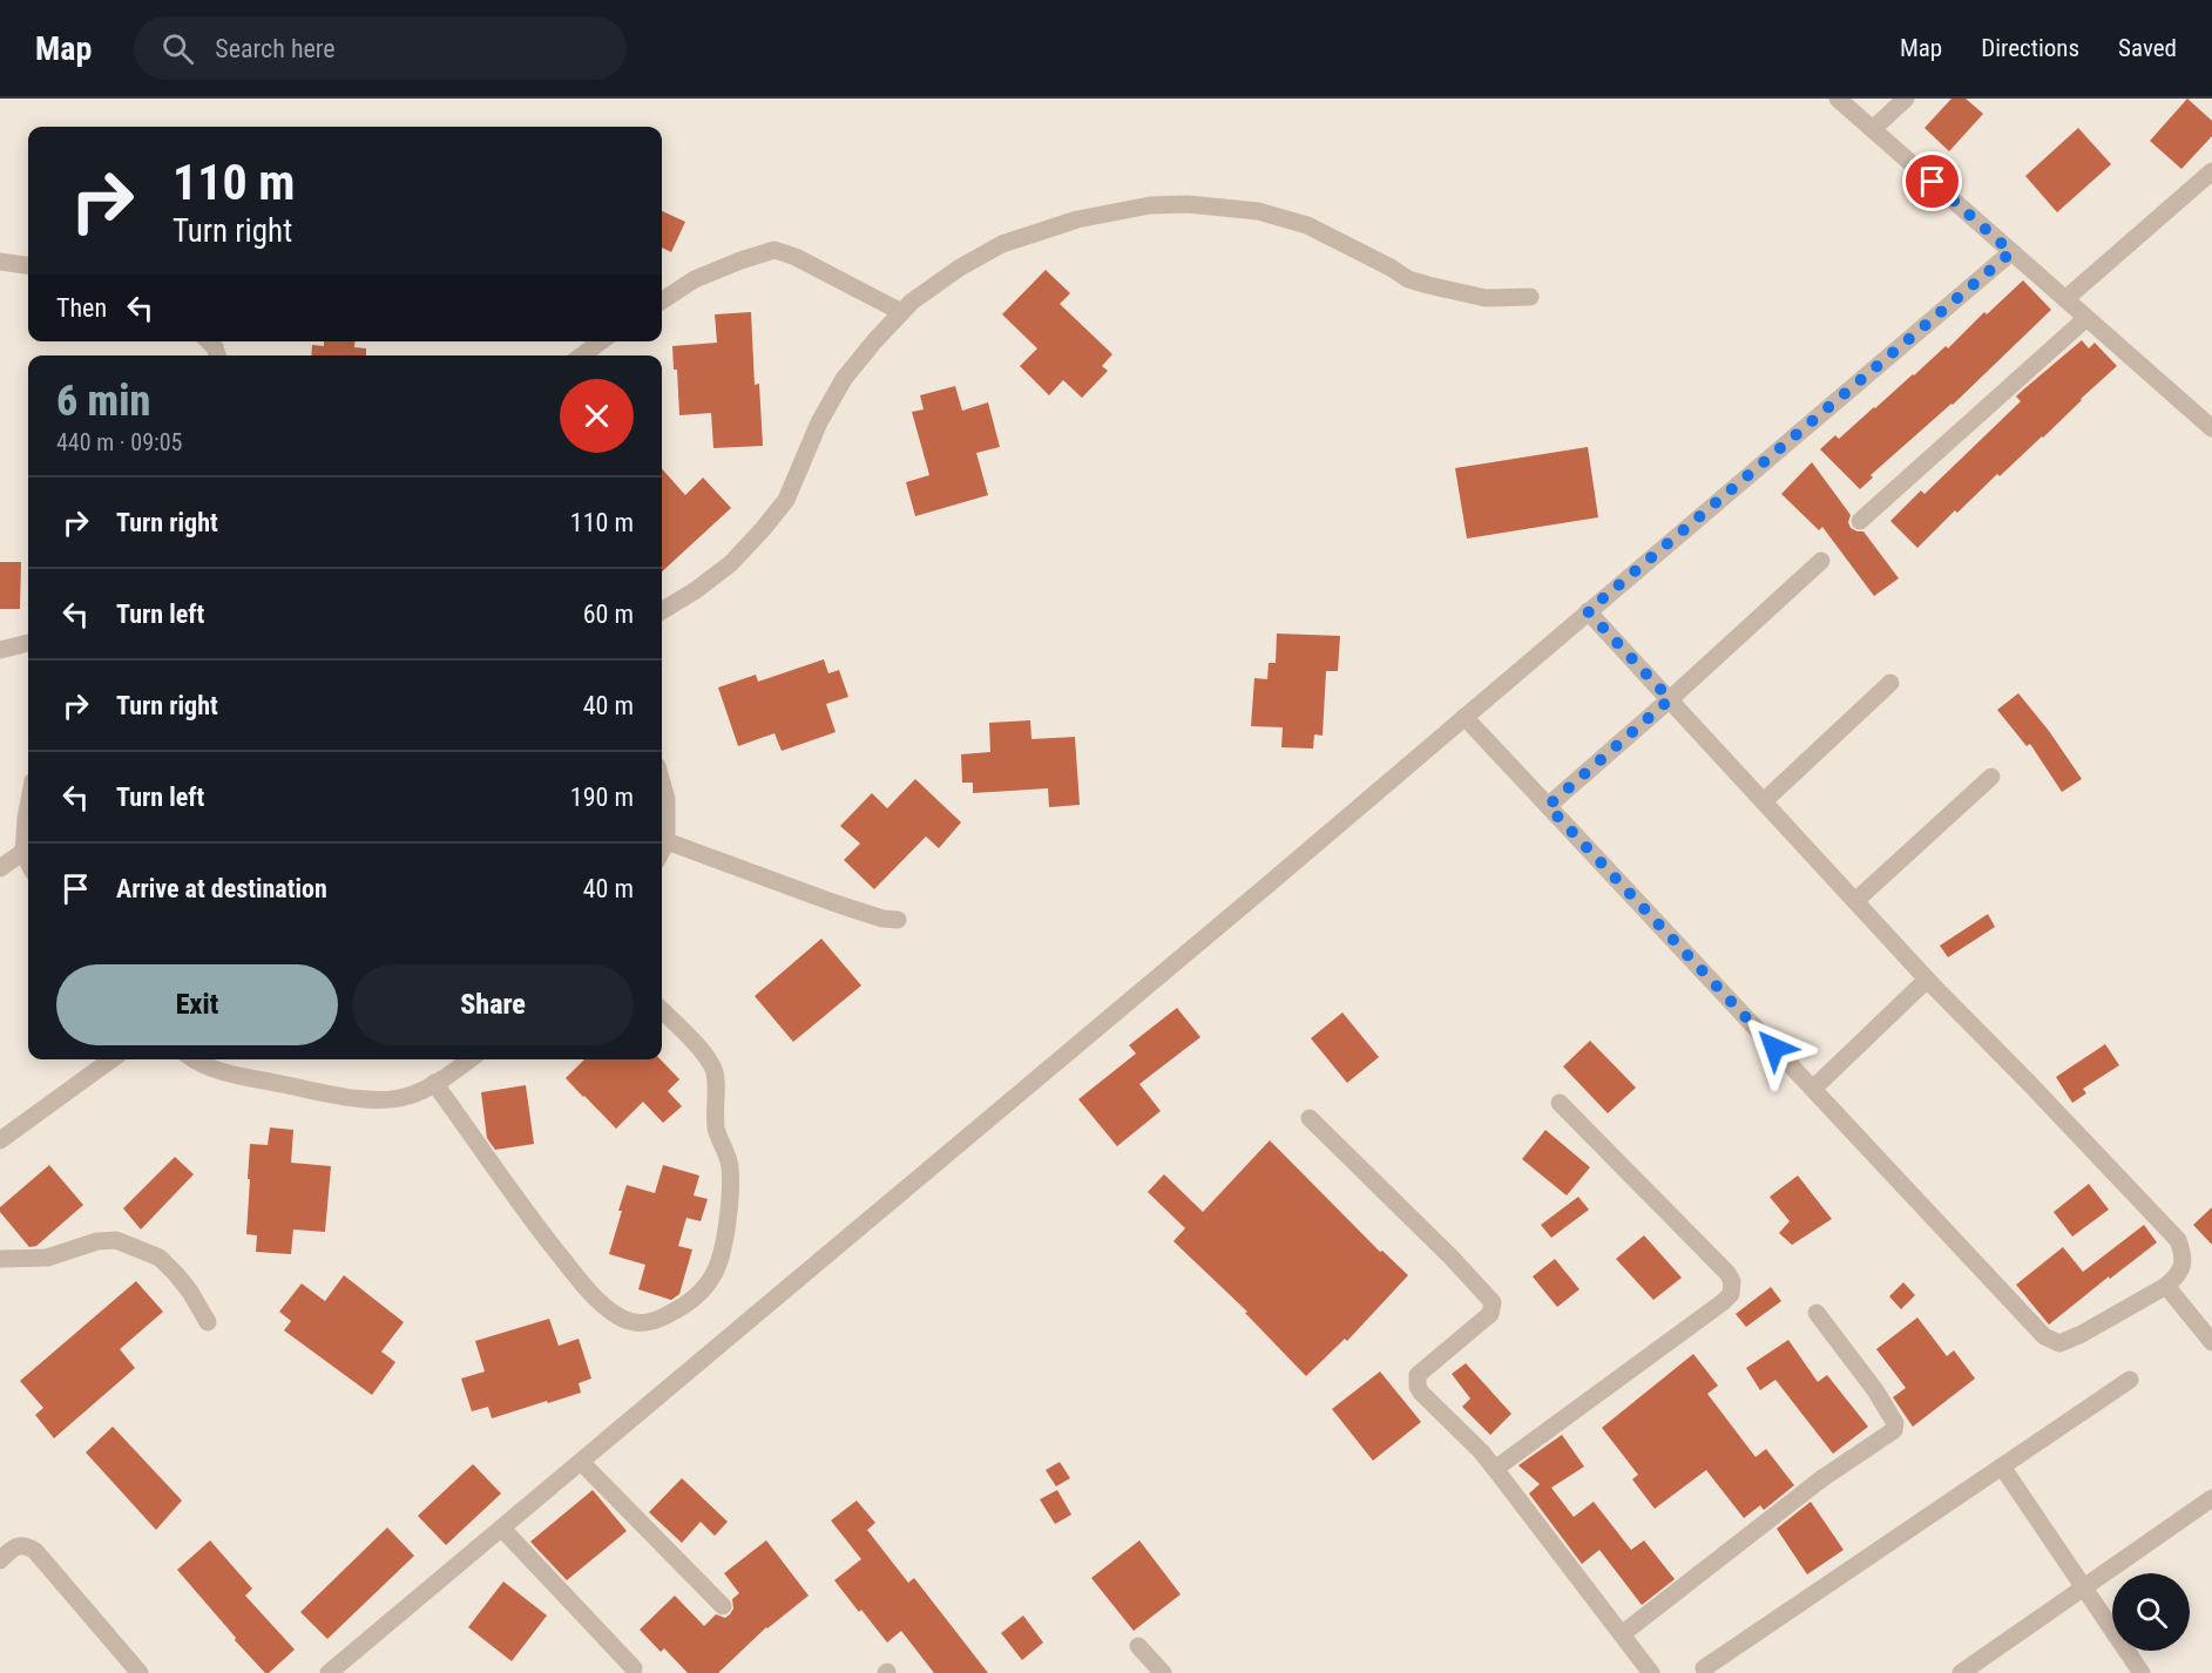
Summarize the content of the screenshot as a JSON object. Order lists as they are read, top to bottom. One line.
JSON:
{"page":{"header":"Map","search":"Search here","nav":["Map","Directions","Saved"],"turn":["110 m","Turn right"],"then":"Then","heading":["6 min","440 m · 09:05"],"list":[{"name":"Turn right","value":"110 m"},{"name":"Turn left","value":"60 m"},{"name":"Turn right","value":"40 m"},{"name":"Turn left","value":"190 m"},{"name":"Arrive at destination","value":"40 m"}],"buttons":["Exit","Share"]}}
